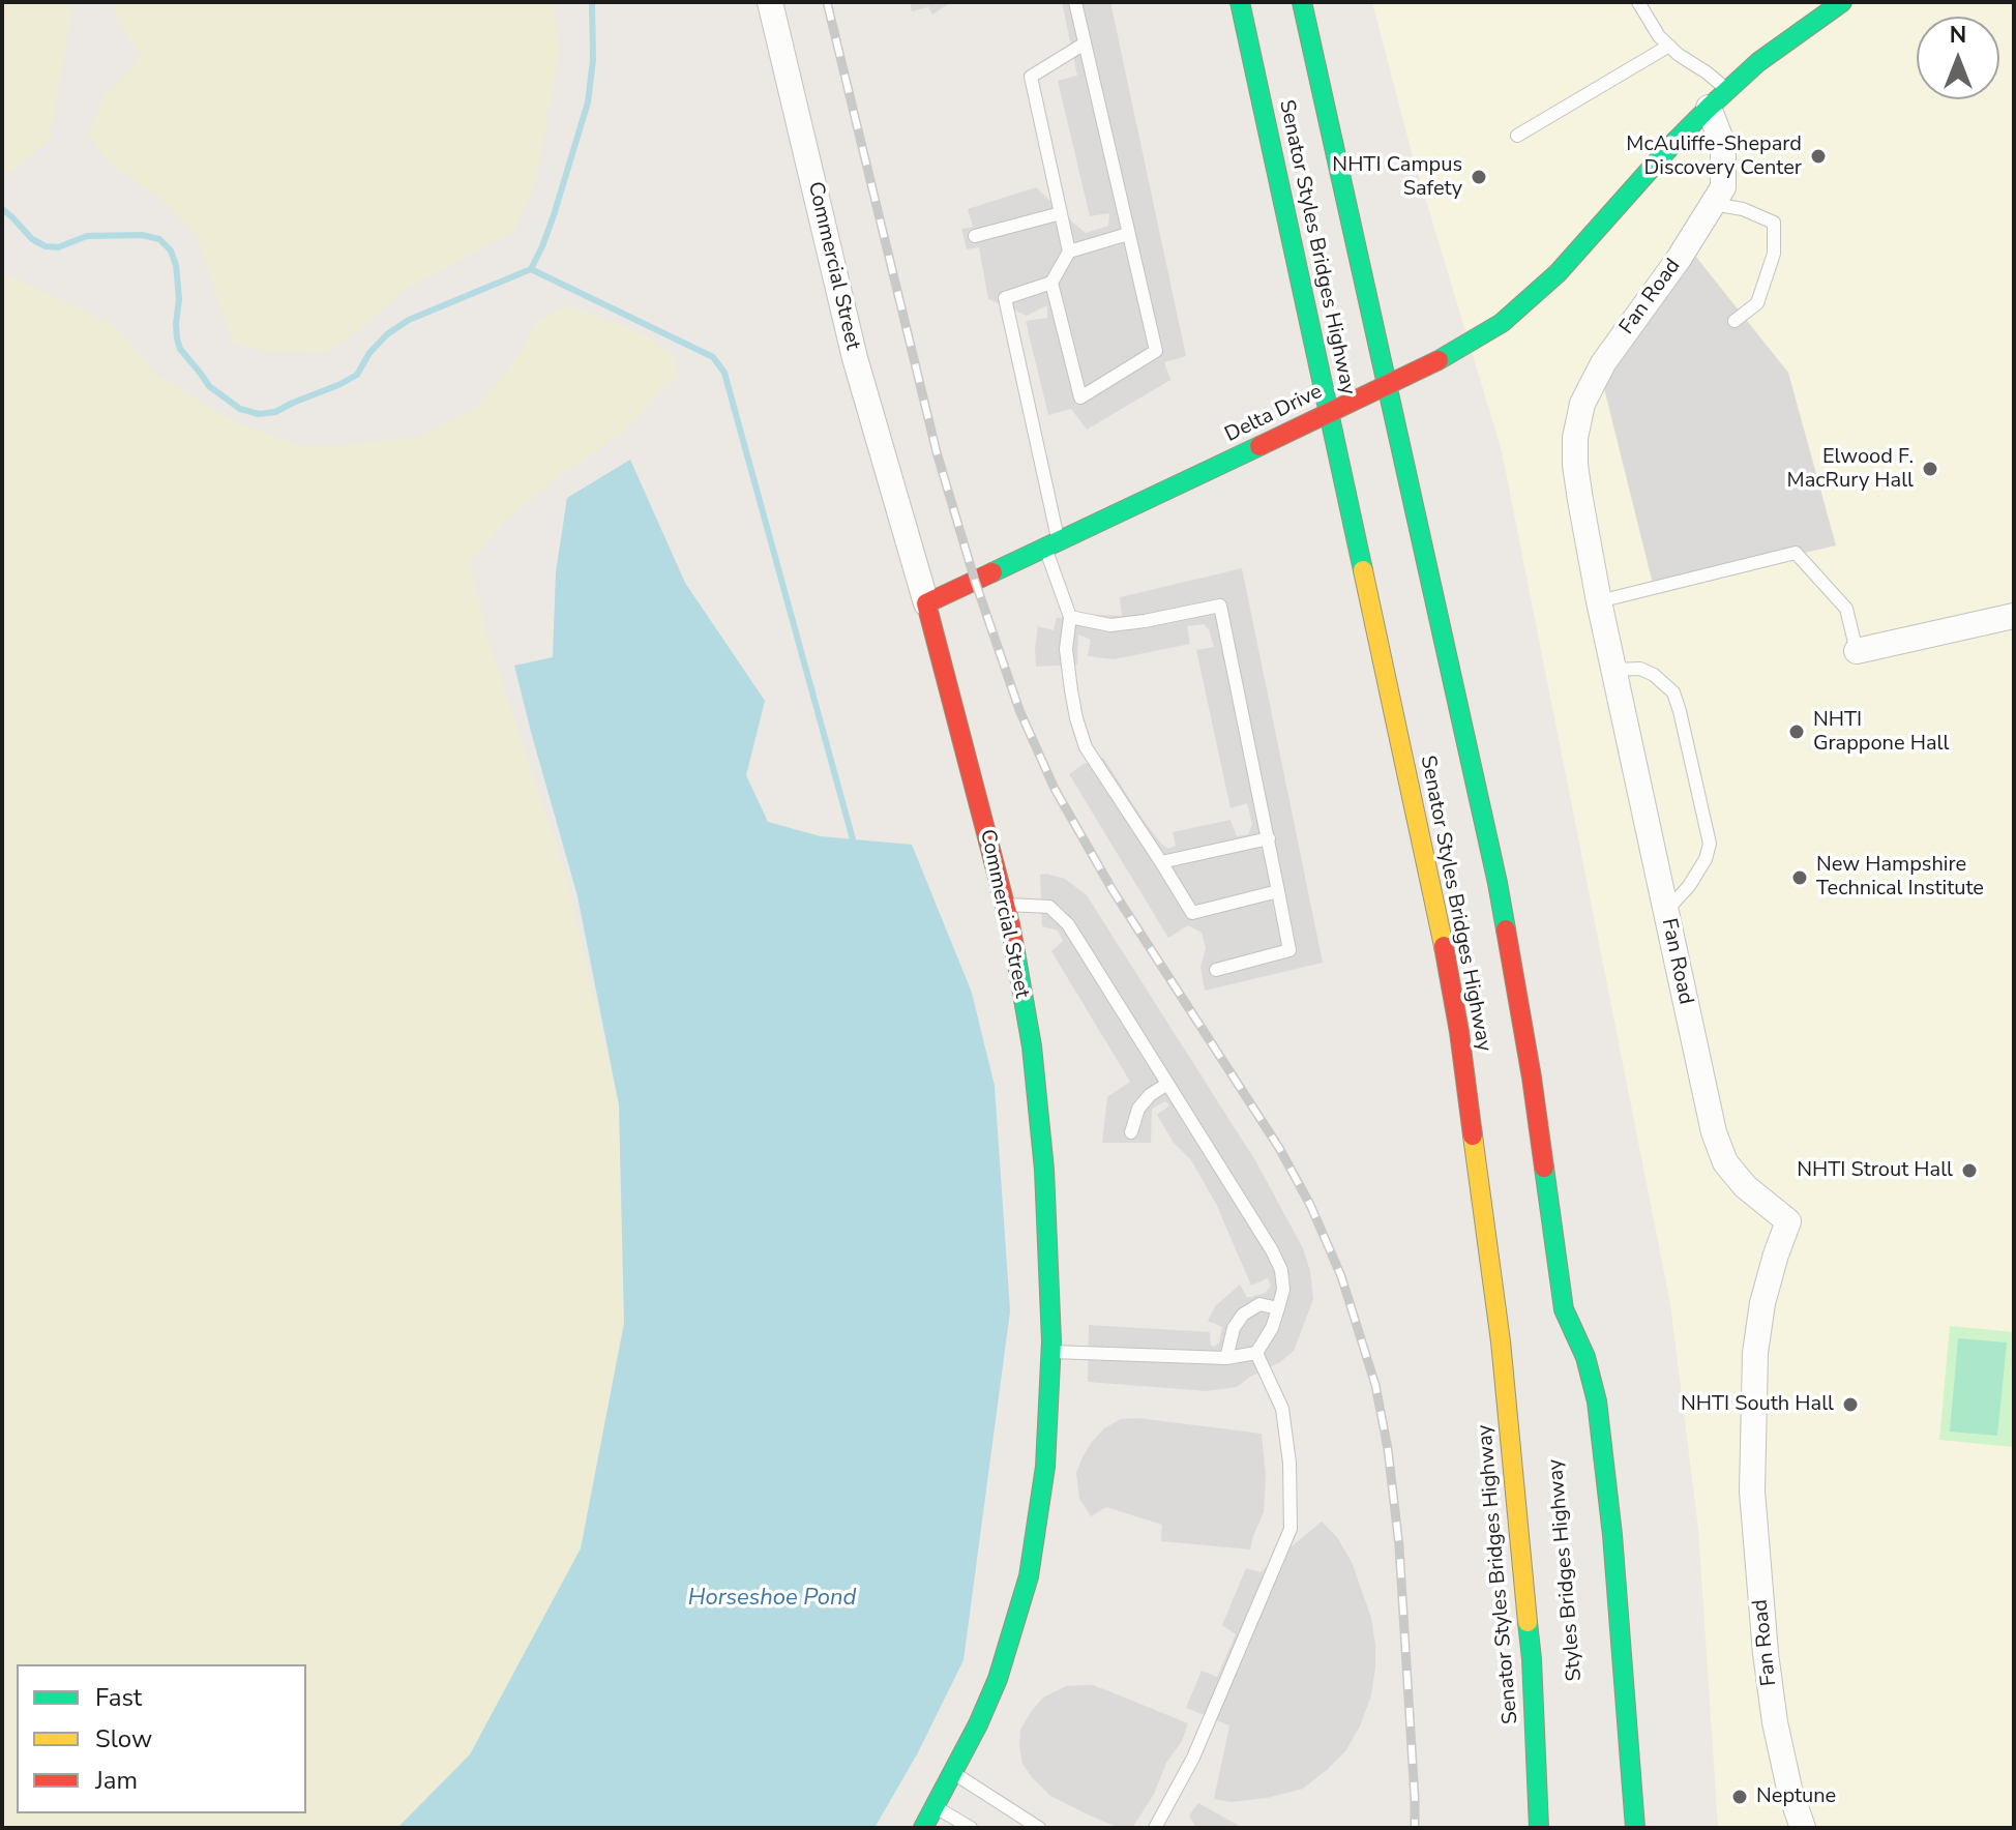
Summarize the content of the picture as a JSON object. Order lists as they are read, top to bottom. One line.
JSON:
{"streets":{"main road":["Senator Styles Bridges Highway","Commercial Street","Delta Drive"],"street":["Fan Road"]},"crossings":[["Commercial Street","Delta Drive"],["Fan Road","Delta Drive"]],"water":["Horseshoe Pond"],"places":["McAuliffe-Shepard Discovery Center","NHTI Campus Safety","Elwood F. MacRury Hall","NHTI Grappone Hall","New Hampshire Technical Institute","NHTI Strout Hall","NHTI South Hall","Neptune"],"legend":["Fast","Slow","Jam"],"north":"top"}
